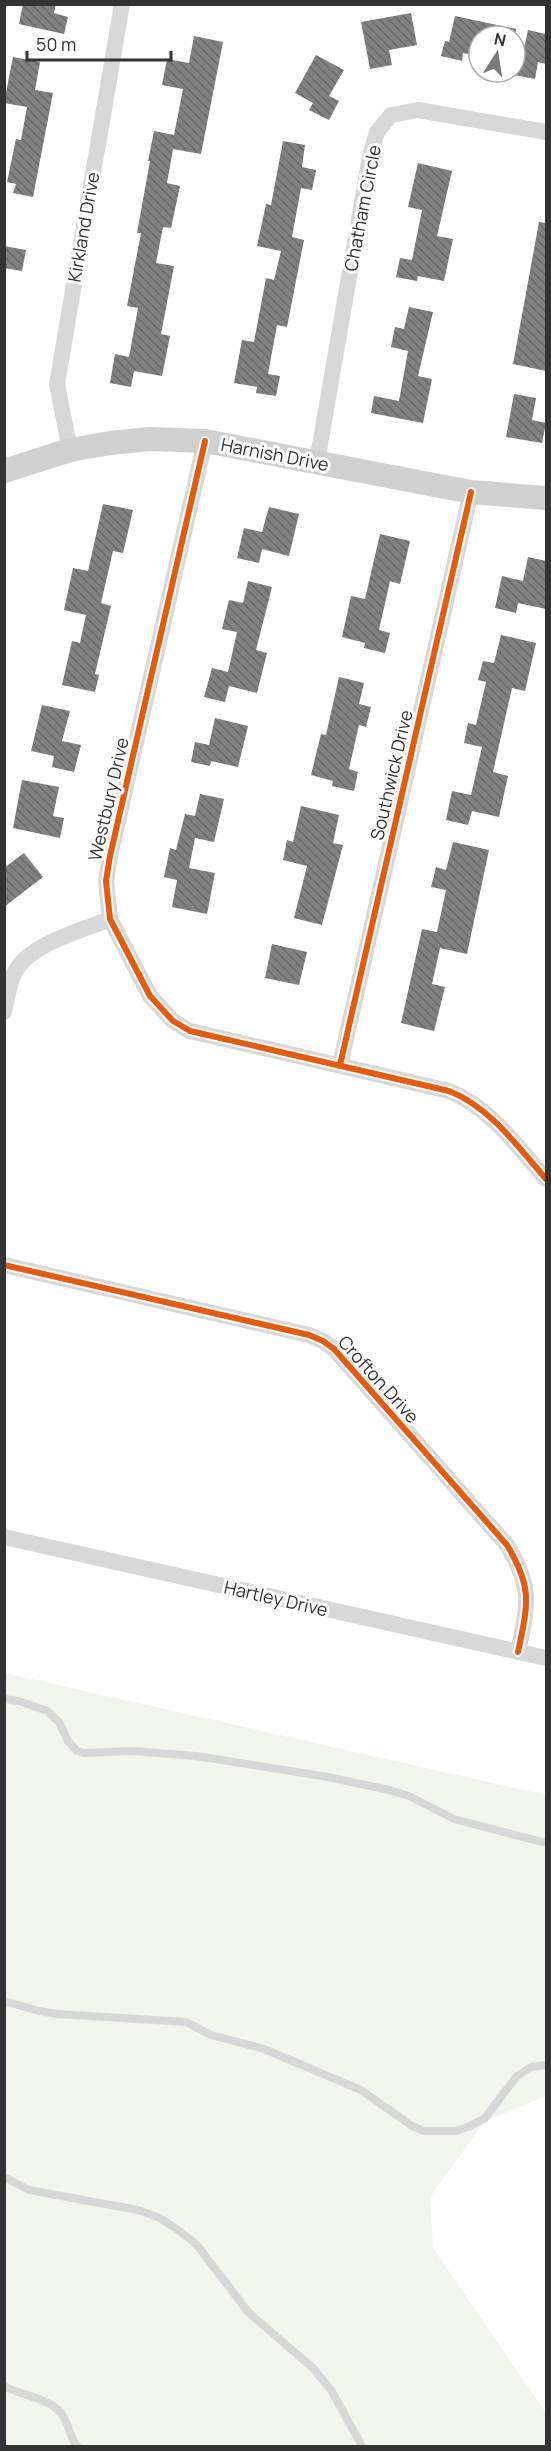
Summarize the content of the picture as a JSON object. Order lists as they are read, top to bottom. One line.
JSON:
{"streets":{"street":["Chatham Circle","Kirkland Drive","Harnish Drive","Southwick Drive","Westbury Drive","Crofton Drive","Hartley Drive"]},"crossings":[["Chatham Circle","Harnish Drive"],["Kirkland Drive","Harnish Drive"],["Harnish Drive","Southwick Drive"],["Harnish Drive","Westbury Drive"],["Southwick Drive","Westbury Drive"],["Crofton Drive","Hartley Drive"]],"scale_bar":"50 m","north":"top"}
